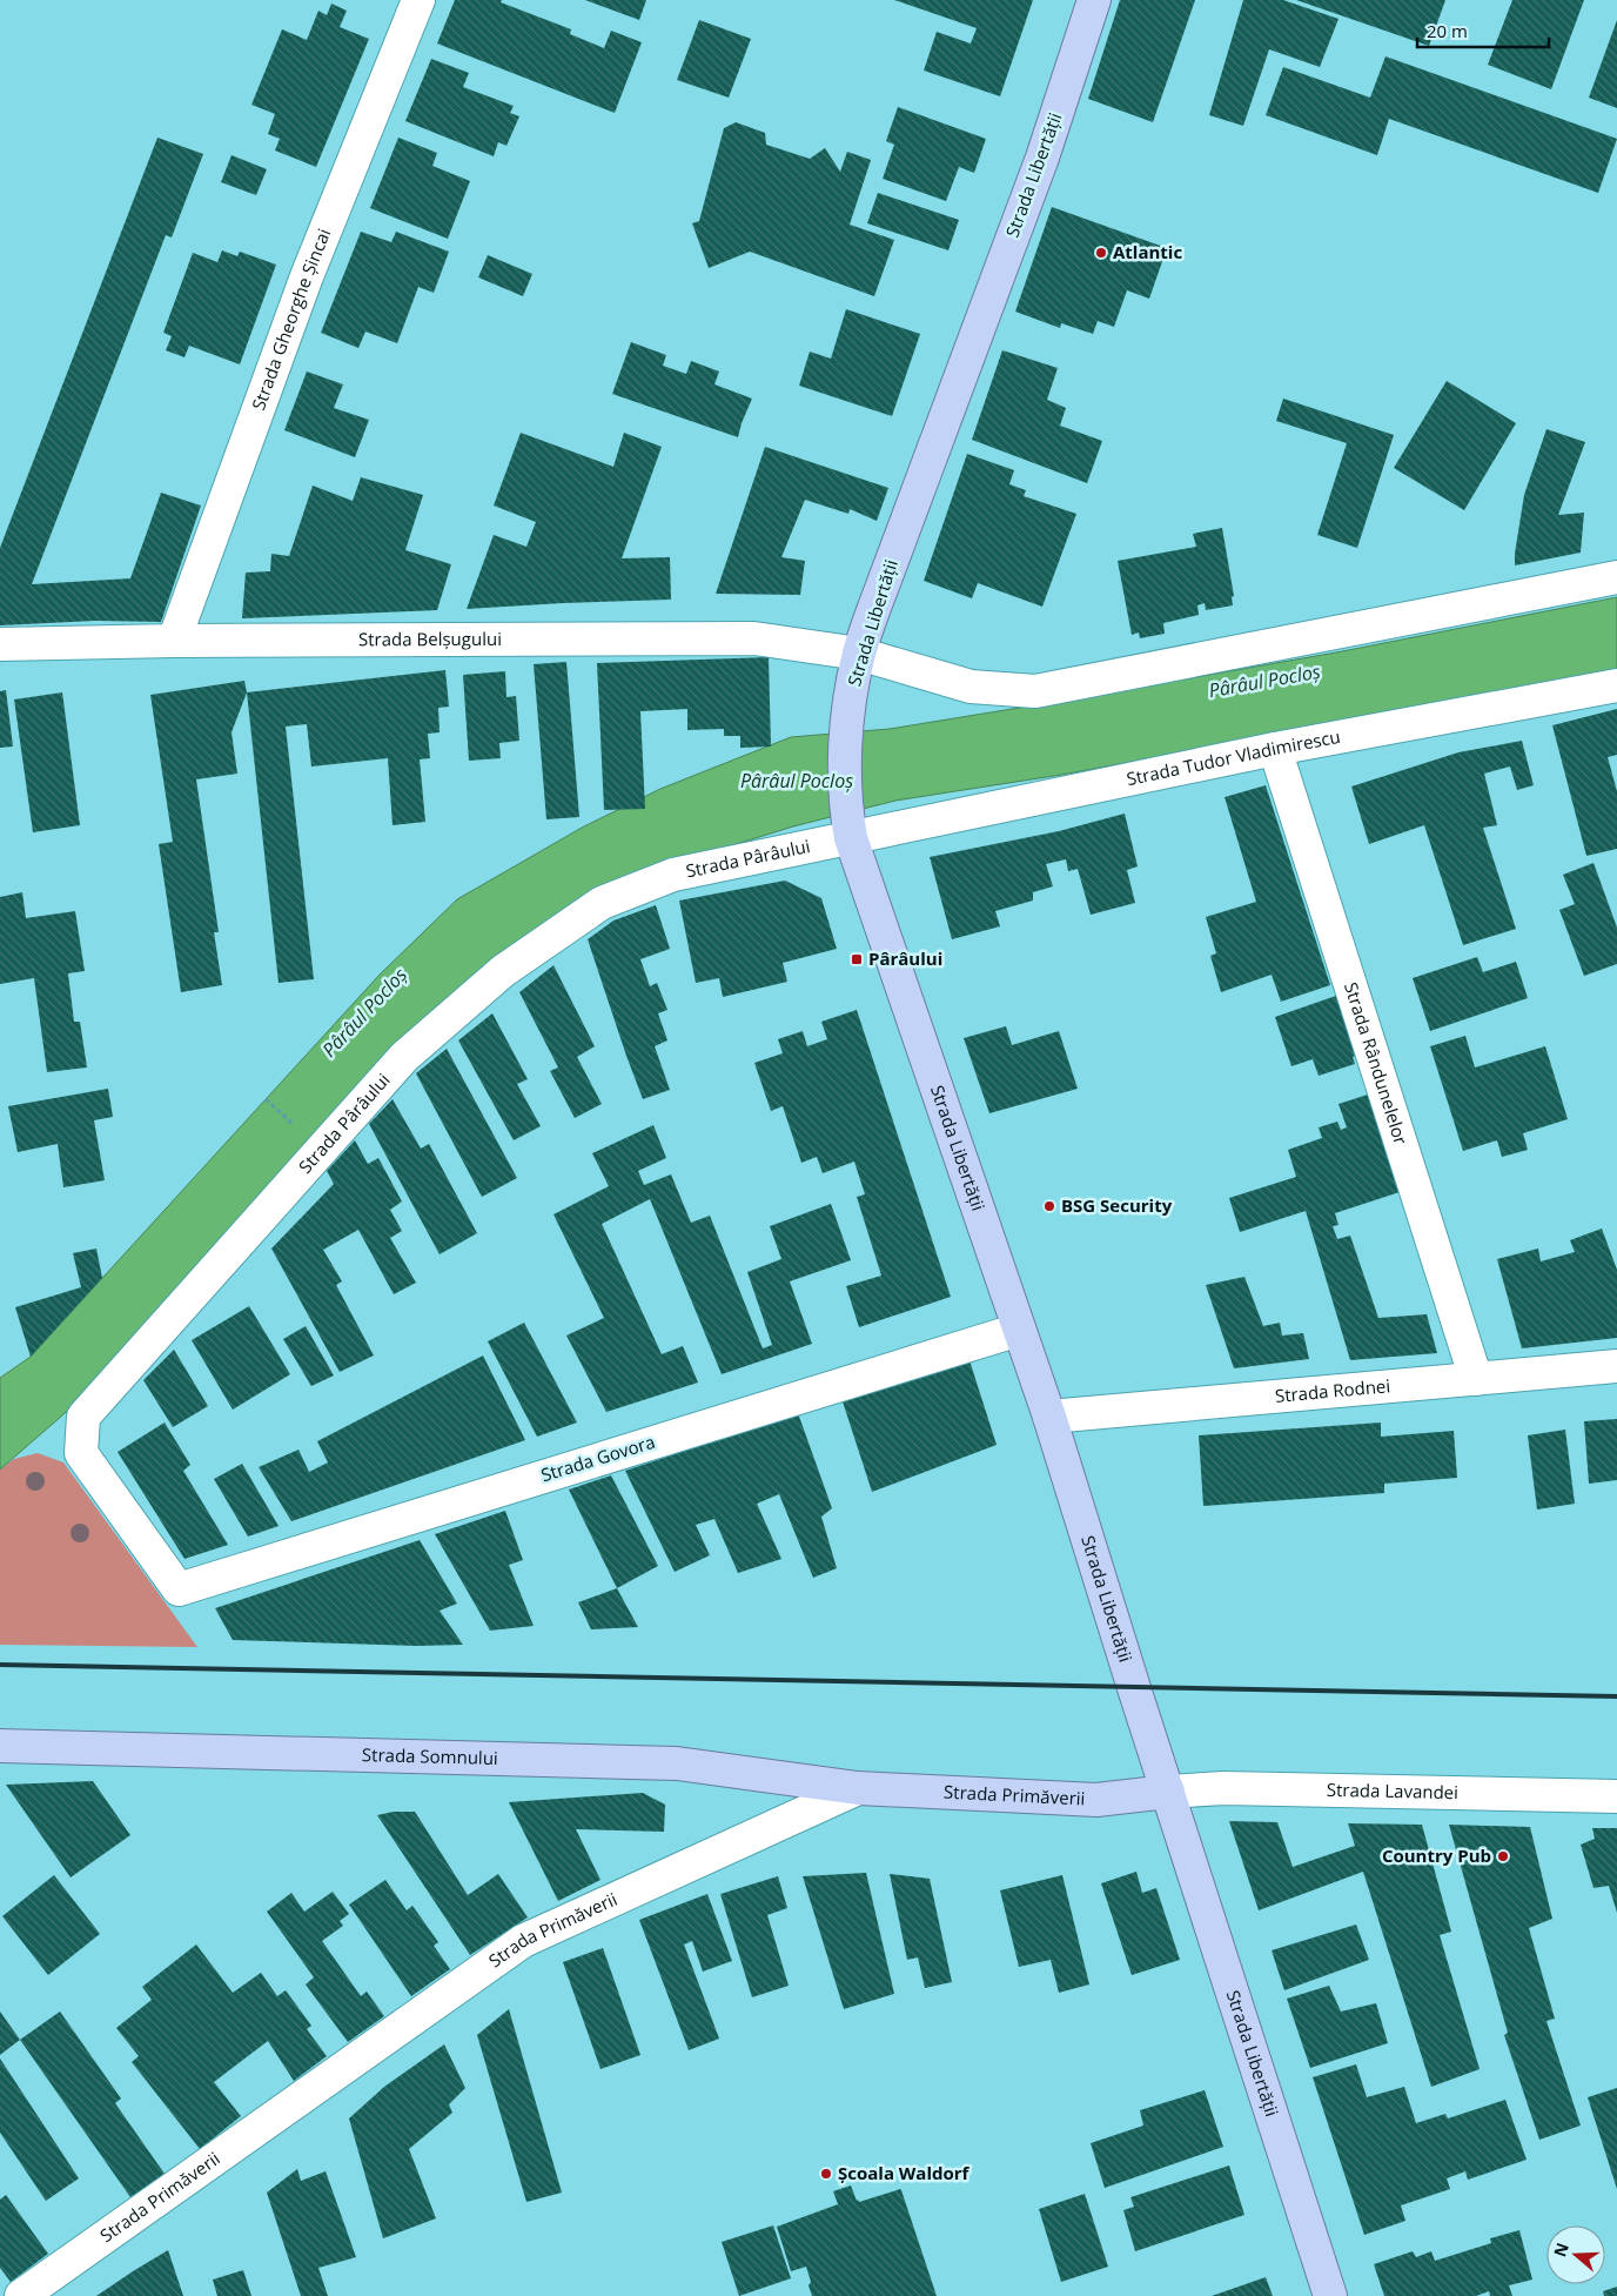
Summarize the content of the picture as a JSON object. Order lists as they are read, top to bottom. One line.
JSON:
{"streets":{"main road":["Strada Libertății","Strada Somnului","Strada Primăverii"],"street":["Strada Gheorghe Șincai","Strada Belșugului","Strada Tudor Vladimirescu","Strada Pârâului","Strada Rândunelelor","Strada Rodnei","Strada Govora","Strada Lavandei"]},"crossings":[["Strada Libertății","Strada Belșugului"],["Strada Libertății","Strada Tudor Vladimirescu"],["Strada Libertății","Strada Pârâului"],["Strada Libertății","Strada Rodnei"],["Strada Libertății","Strada Govora"],["Strada Libertății","Strada Lavandei"],["Strada Libertății","Strada Primăverii"],["Strada Gheorghe Șincai","Strada Belșugului"],["Strada Tudor Vladimirescu","Strada Pârâului"],["Strada Tudor Vladimirescu","Strada Rândunelelor"],["Strada Pârâului","Strada Govora"],["Strada Rândunelelor","Strada Rodnei"],["Strada Somnului","Strada Primăverii"],["Strada Lavandei","Strada Primăverii"]],"water":["Pârâul Pocloș"],"places":{"other":["Atlantic","BSG Security","Country Pub","Școala Waldorf"],"transit":["Pârâului"]},"scale_bar":"20 m","north":"left"}
